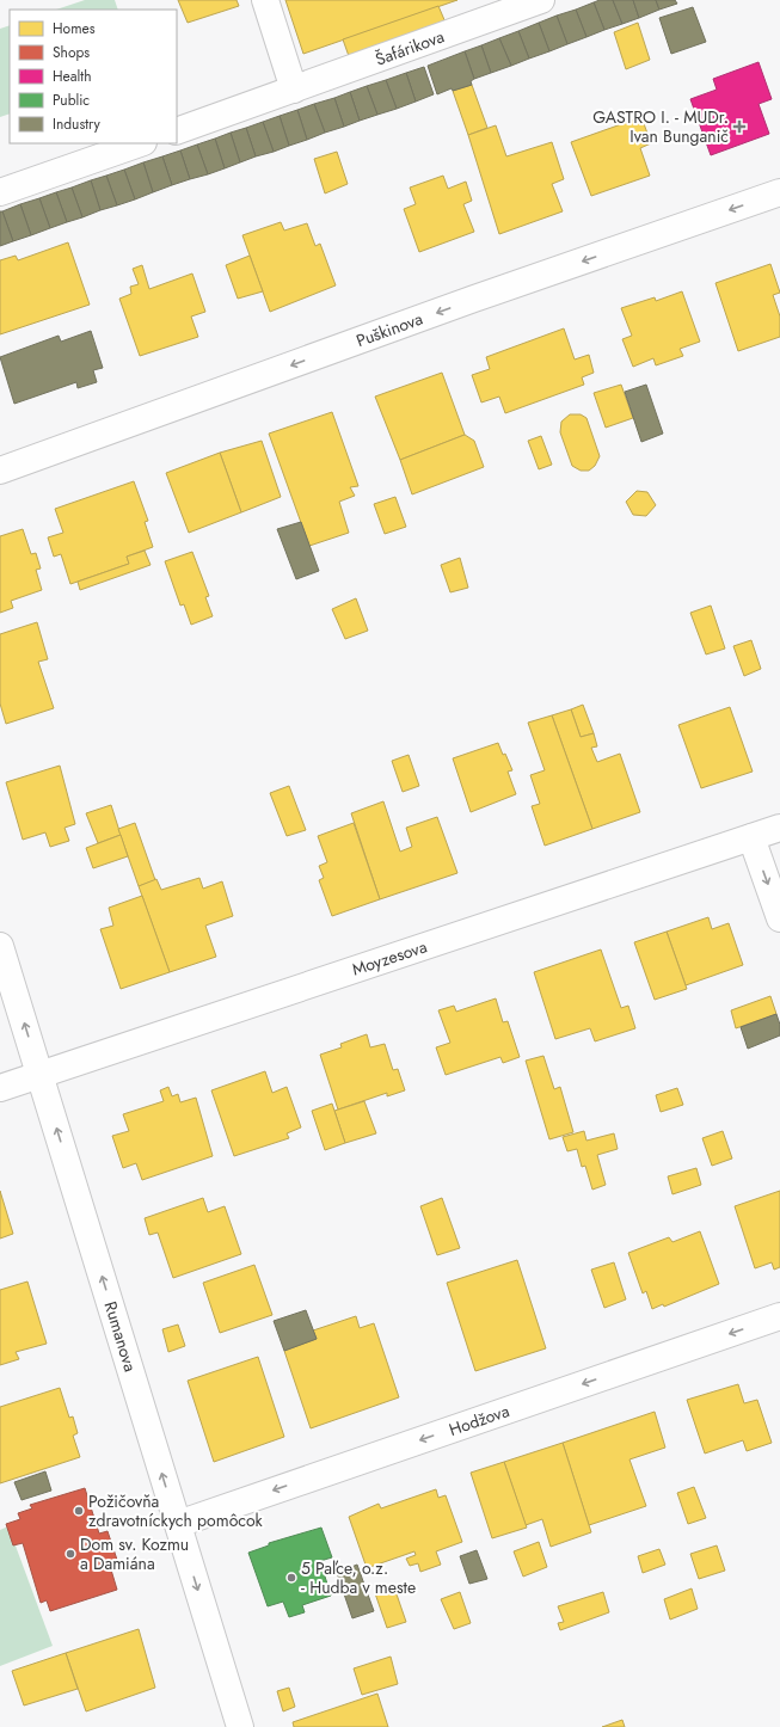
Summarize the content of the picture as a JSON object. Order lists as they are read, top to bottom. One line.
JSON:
{"streets":{"street":["Šafárikova","Puškinova","Moyzesova","Rumanova","Hodžova"]},"crossings":[["Moyzesova","Rumanova"],["Rumanova","Hodžova"]],"one_way":["Puškinova","Hodžova"],"places":{"health":["GASTRO I. - MUDr. Ivan Bunganič"],"other":["Požičovňa zdravotníckych pomôcok","Dom sv. Kozmu a Damiána","5 Paľce, o.z. - Hudba v meste"]},"legend":["Homes","Shops","Health","Public","Industry"]}
